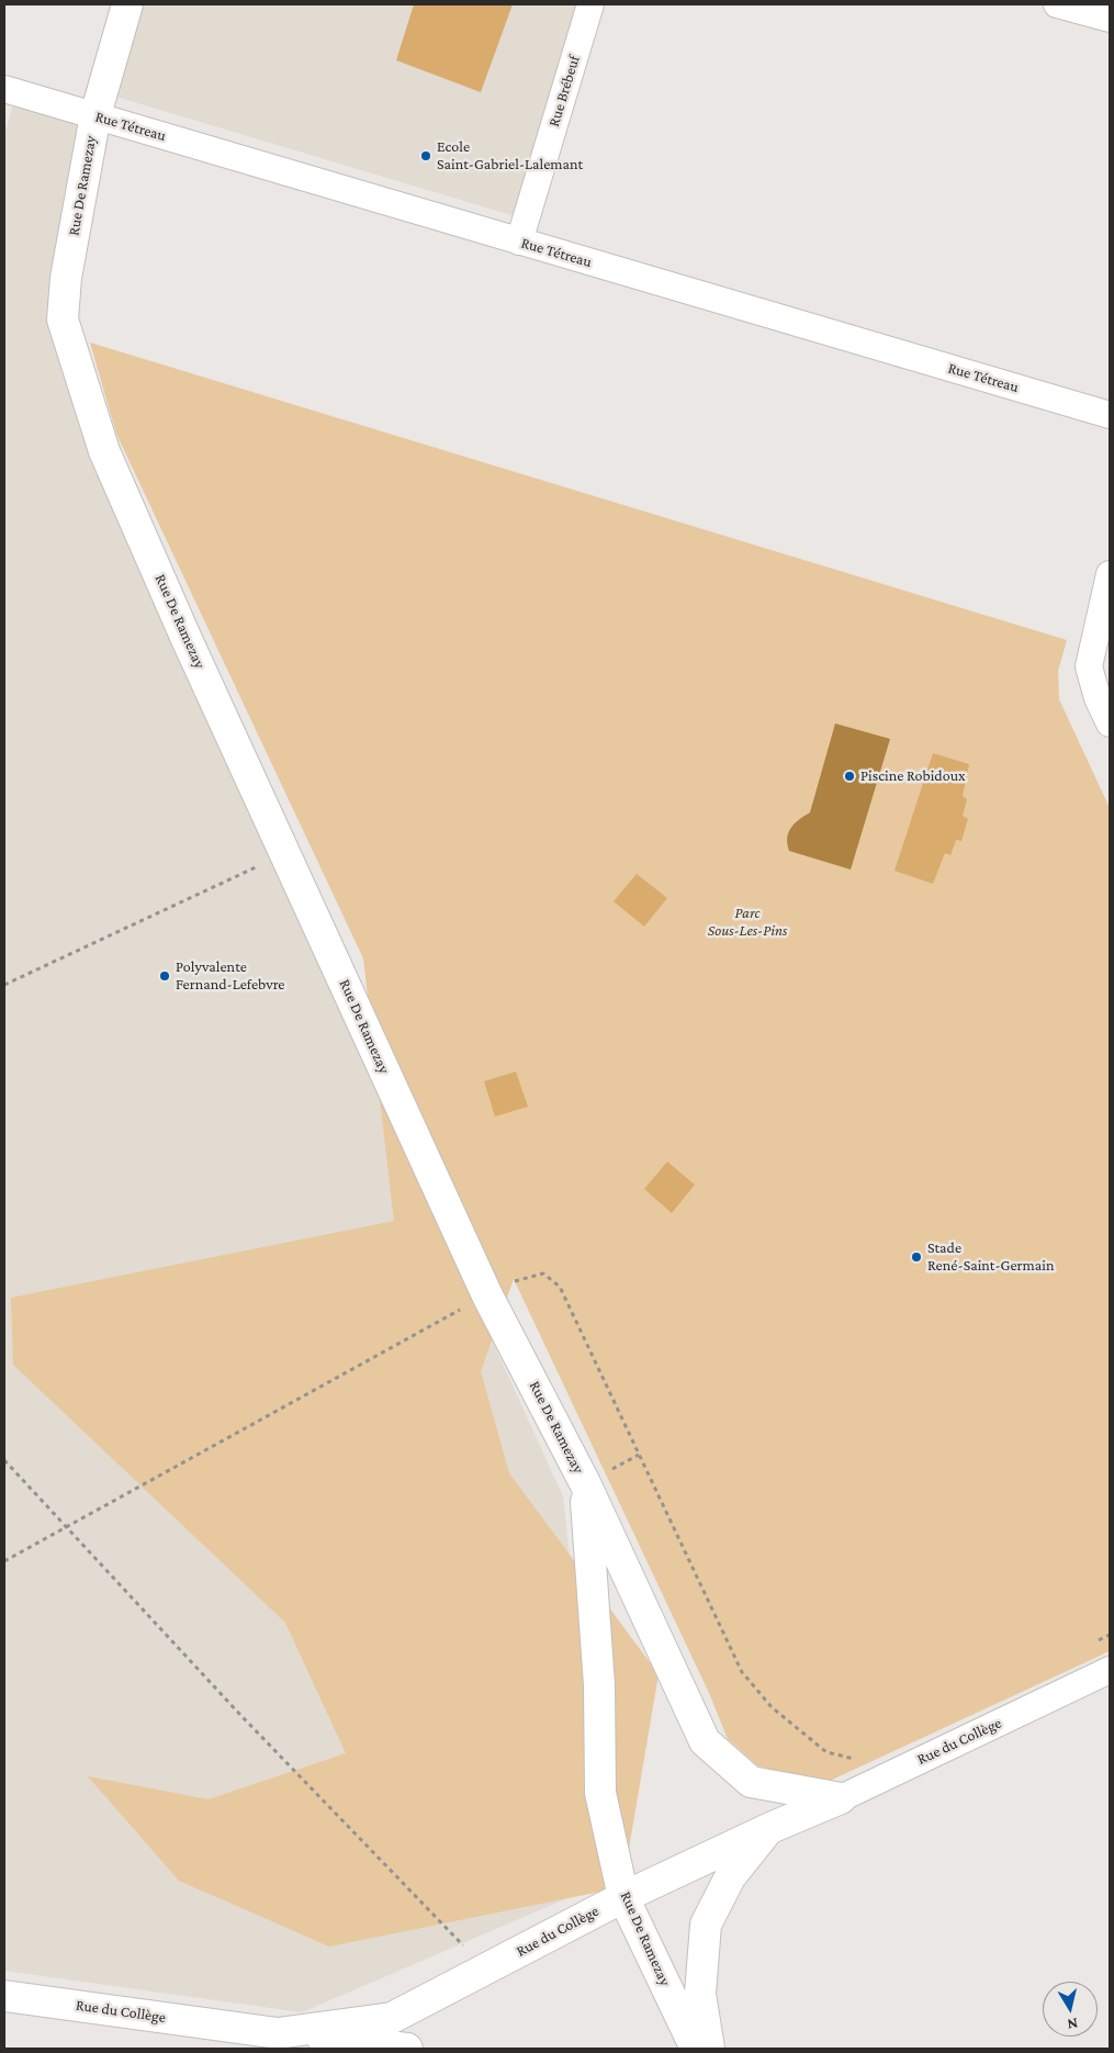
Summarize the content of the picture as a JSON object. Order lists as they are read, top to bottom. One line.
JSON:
{"streets":{"street":["Rue Brébeuf","Rue Tétreau","Rue De Ramezay","Rue du Collège"]},"crossings":[["Rue Brébeuf","Rue Tétreau"],["Rue Tétreau","Rue De Ramezay"],["Rue De Ramezay","Rue du Collège"]],"parks":["Parc Sous-Les-Pins"],"places":["Ecole Saint-Gabriel-Lalemant","Piscine Robidoux","Polyvalente Fernand-Lefebvre","Stade René-Saint-Germain"],"north":"bottom"}
